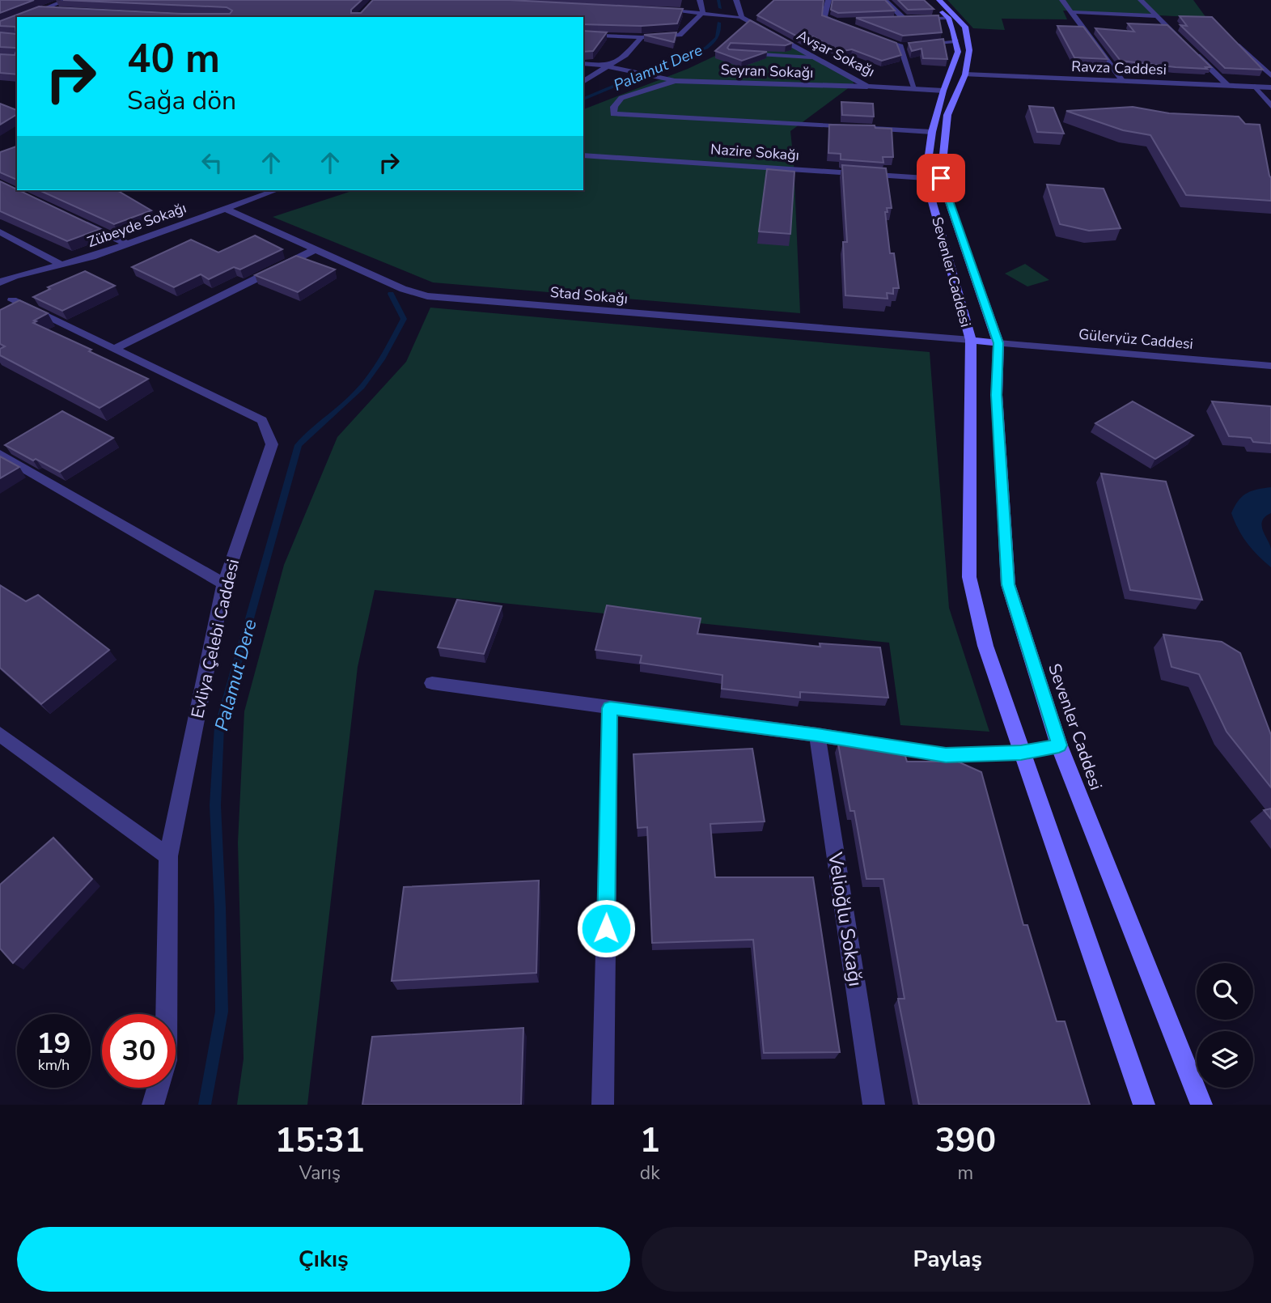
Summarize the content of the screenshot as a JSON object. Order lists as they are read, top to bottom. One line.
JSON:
{"streets":{"main road":["Sevenler Caddesi"],"street":["Avşar Sokağı","Ravza Caddesi","Seyran Sokağı","Nazire Sokağı","Zübeyde Sokağı","Stad Sokağı","Güleryüz Caddesi","Evliya Çelebi Caddesi","Velioğlu Sokağı"]},"crossings":[["Avşar Sokağı","Seyran Sokağı"],["Avşar Sokağı","Sevenler Caddesi"],["Ravza Caddesi","Sevenler Caddesi"],["Nazire Sokağı","Sevenler Caddesi"],["Zübeyde Sokağı","Stad Sokağı"],["Sevenler Caddesi","Stad Sokağı"],["Sevenler Caddesi","Güleryüz Caddesi"]],"water":["Palamut Dere"],"page":{"turn":["40 m","Sağa dön"],"speed":"19 km/h","limit":"30","eta":["15:31","Varış","1","dk","390","m"],"buttons":["Çıkış","Paylaş"]}}
